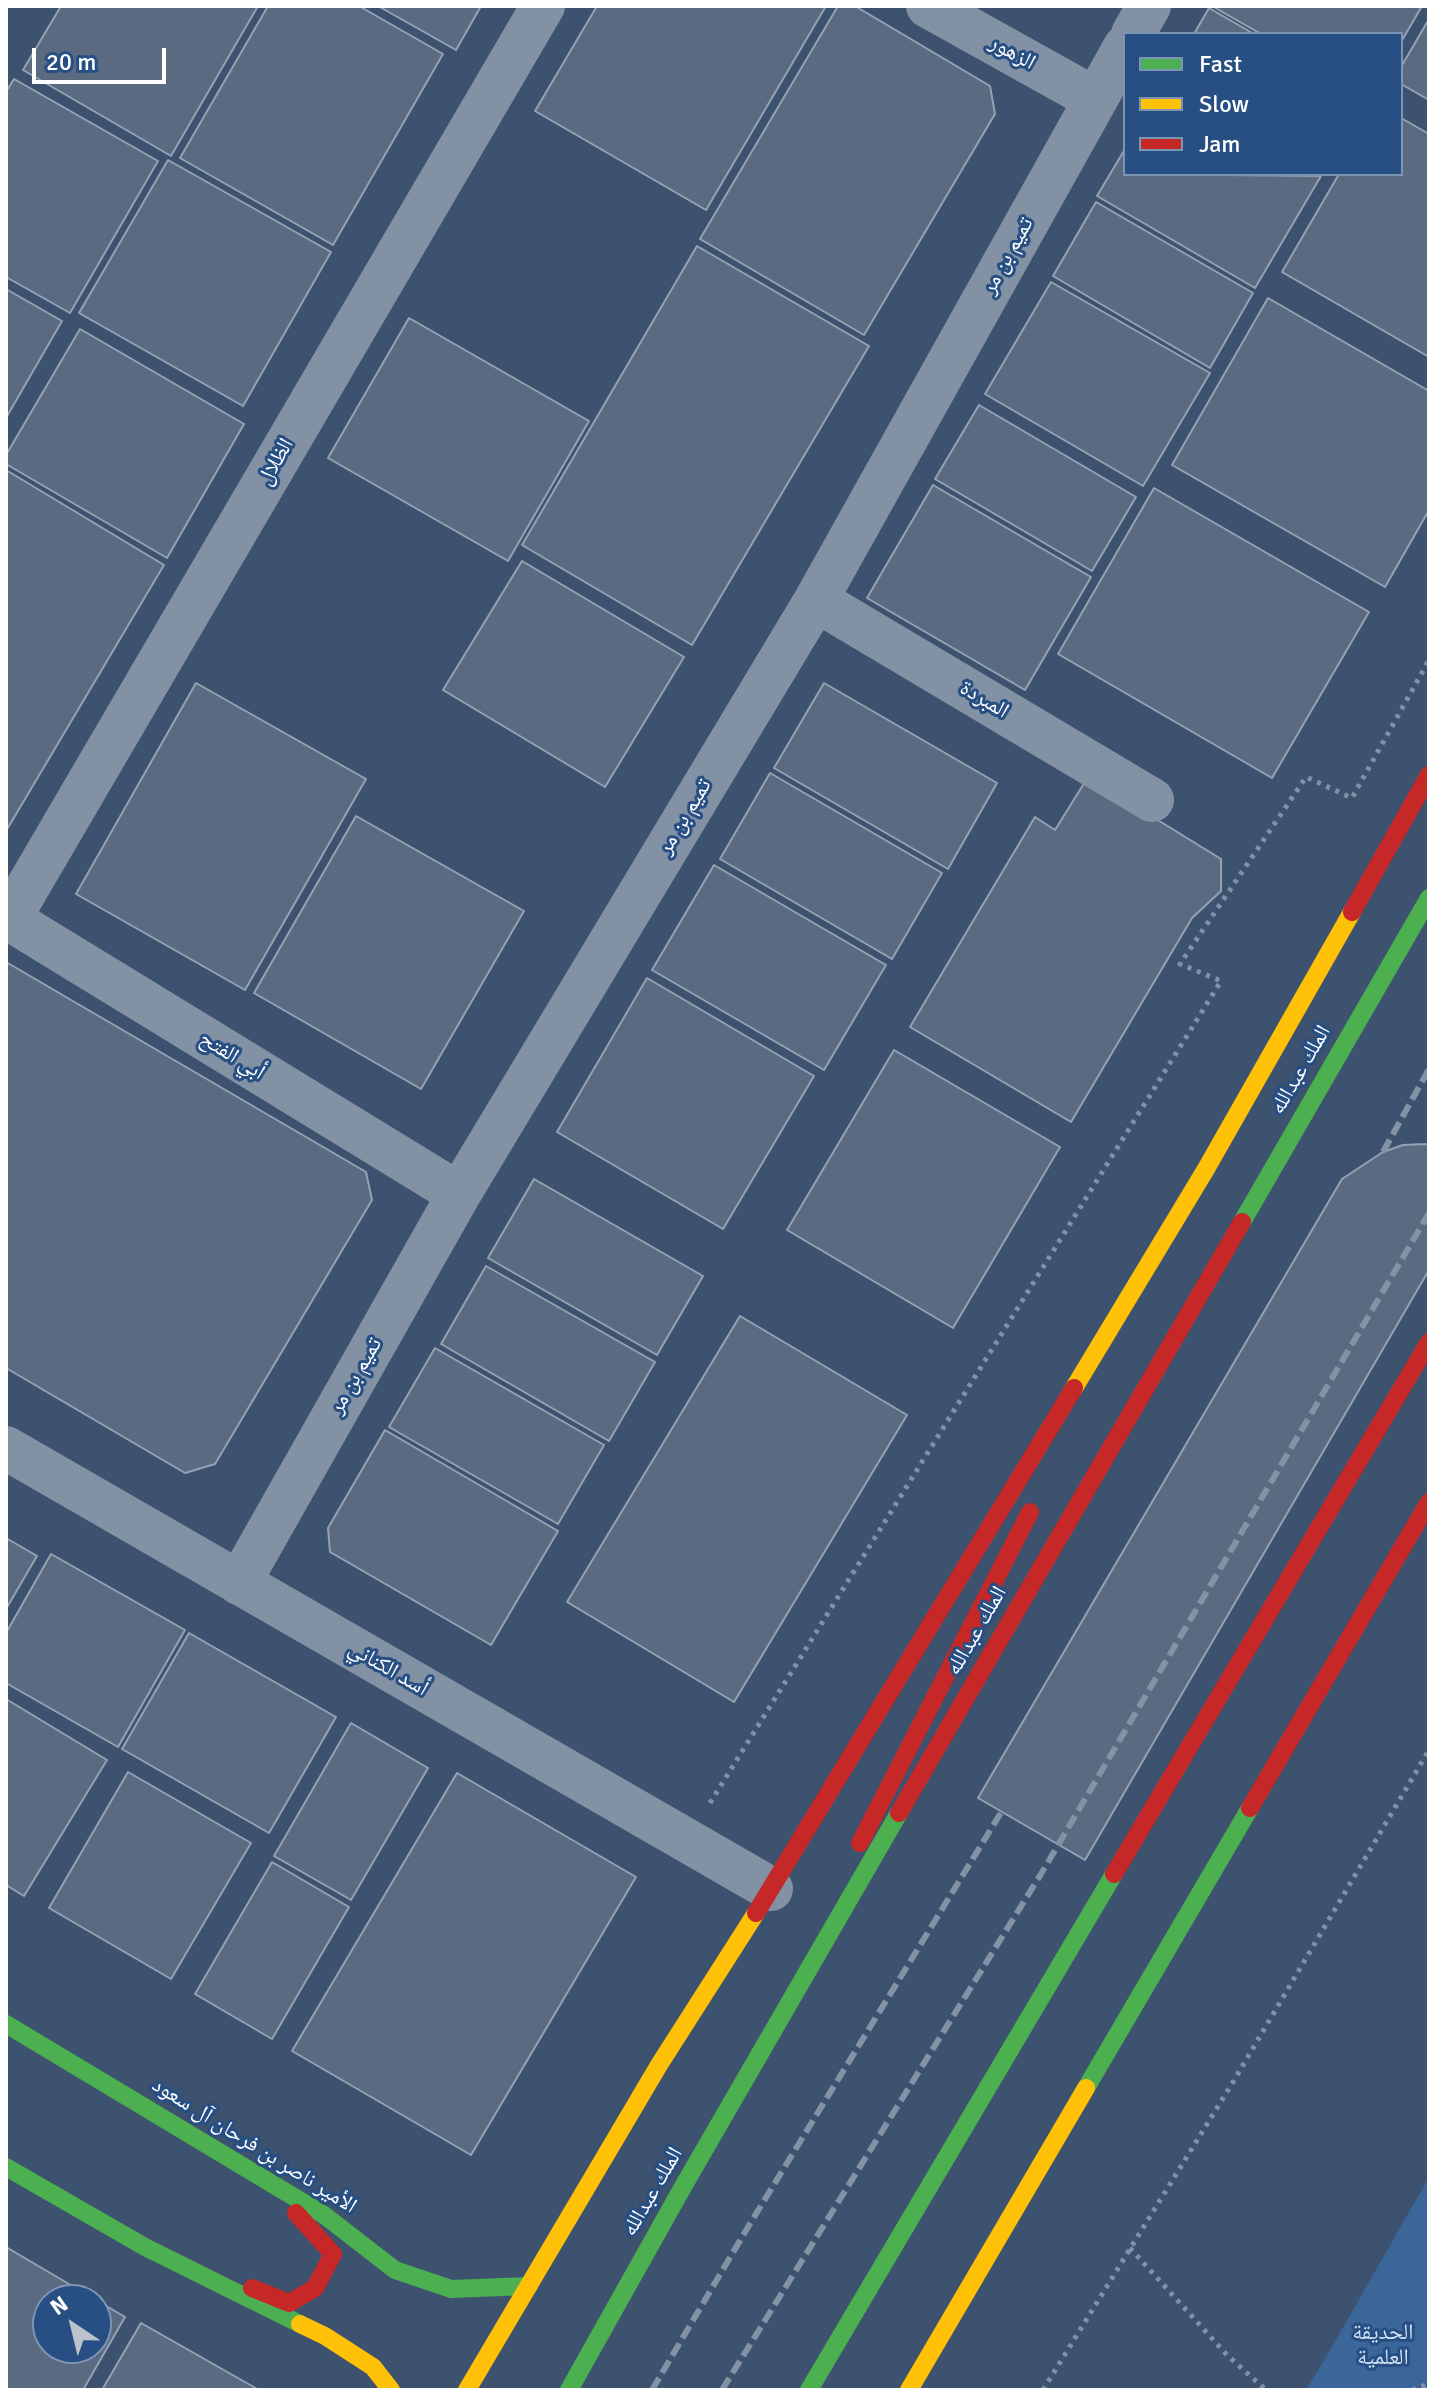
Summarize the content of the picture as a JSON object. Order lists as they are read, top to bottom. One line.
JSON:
{"streets":{"main road":["الملك عبدالله","الأمير ناصر بن فرحان آل سعود"],"street":["الزهور","تميم بن مر","الظلال","المبردة","أبي الفتح","أسد الكناني"]},"crossings":[["الزهور","تميم بن مر"],["تميم بن مر","المبردة"],["تميم بن مر","أبي الفتح"],["تميم بن مر","أسد الكناني"],["الظلال","أبي الفتح"]],"parks":["الحديقة العلمية"],"legend":["Fast","Slow","Jam"],"scale_bar":"20 m","north":"top left"}
